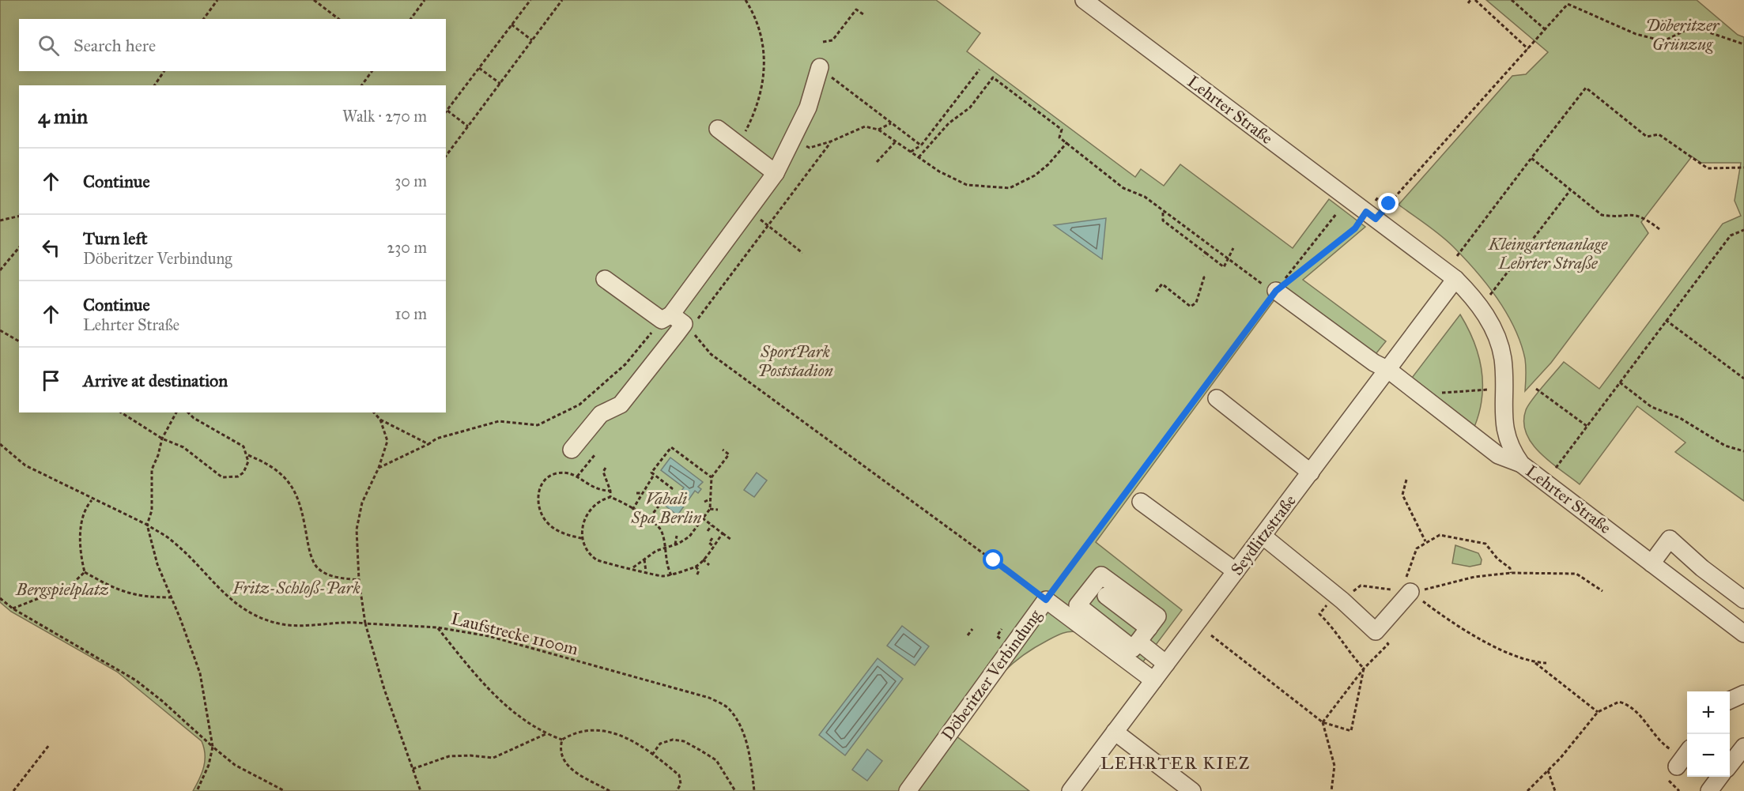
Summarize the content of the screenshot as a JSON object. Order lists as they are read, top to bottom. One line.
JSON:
{"streets":{"street":["Lehrter Straße","Seydlitzstraße","Döberitzer Verbindung"],"path":["Laufstrecke 1100m"]},"crossings":[["Lehrter Straße","Seydlitzstraße"],["Lehrter Straße","Döberitzer Verbindung"]],"districts":["LEHRTER KIEZ"],"parks":["Döberitzer Grünzug","Kleingartenanlage Lehrter Straße","SportPark Poststadion","Vabali Spa Berlin","Fritz-Schloß-Park","Bergspielplatz"],"page":{"search":"Search here","heading":["4 min","Walk · 270 m"],"list":[["Continue","30 m"],["Turn left","Döberitzer Verbindung","230 m"],["Continue","Lehrter Straße","10 m"],"Arrive at destination"],"map_buttons":["+","−"]}}
